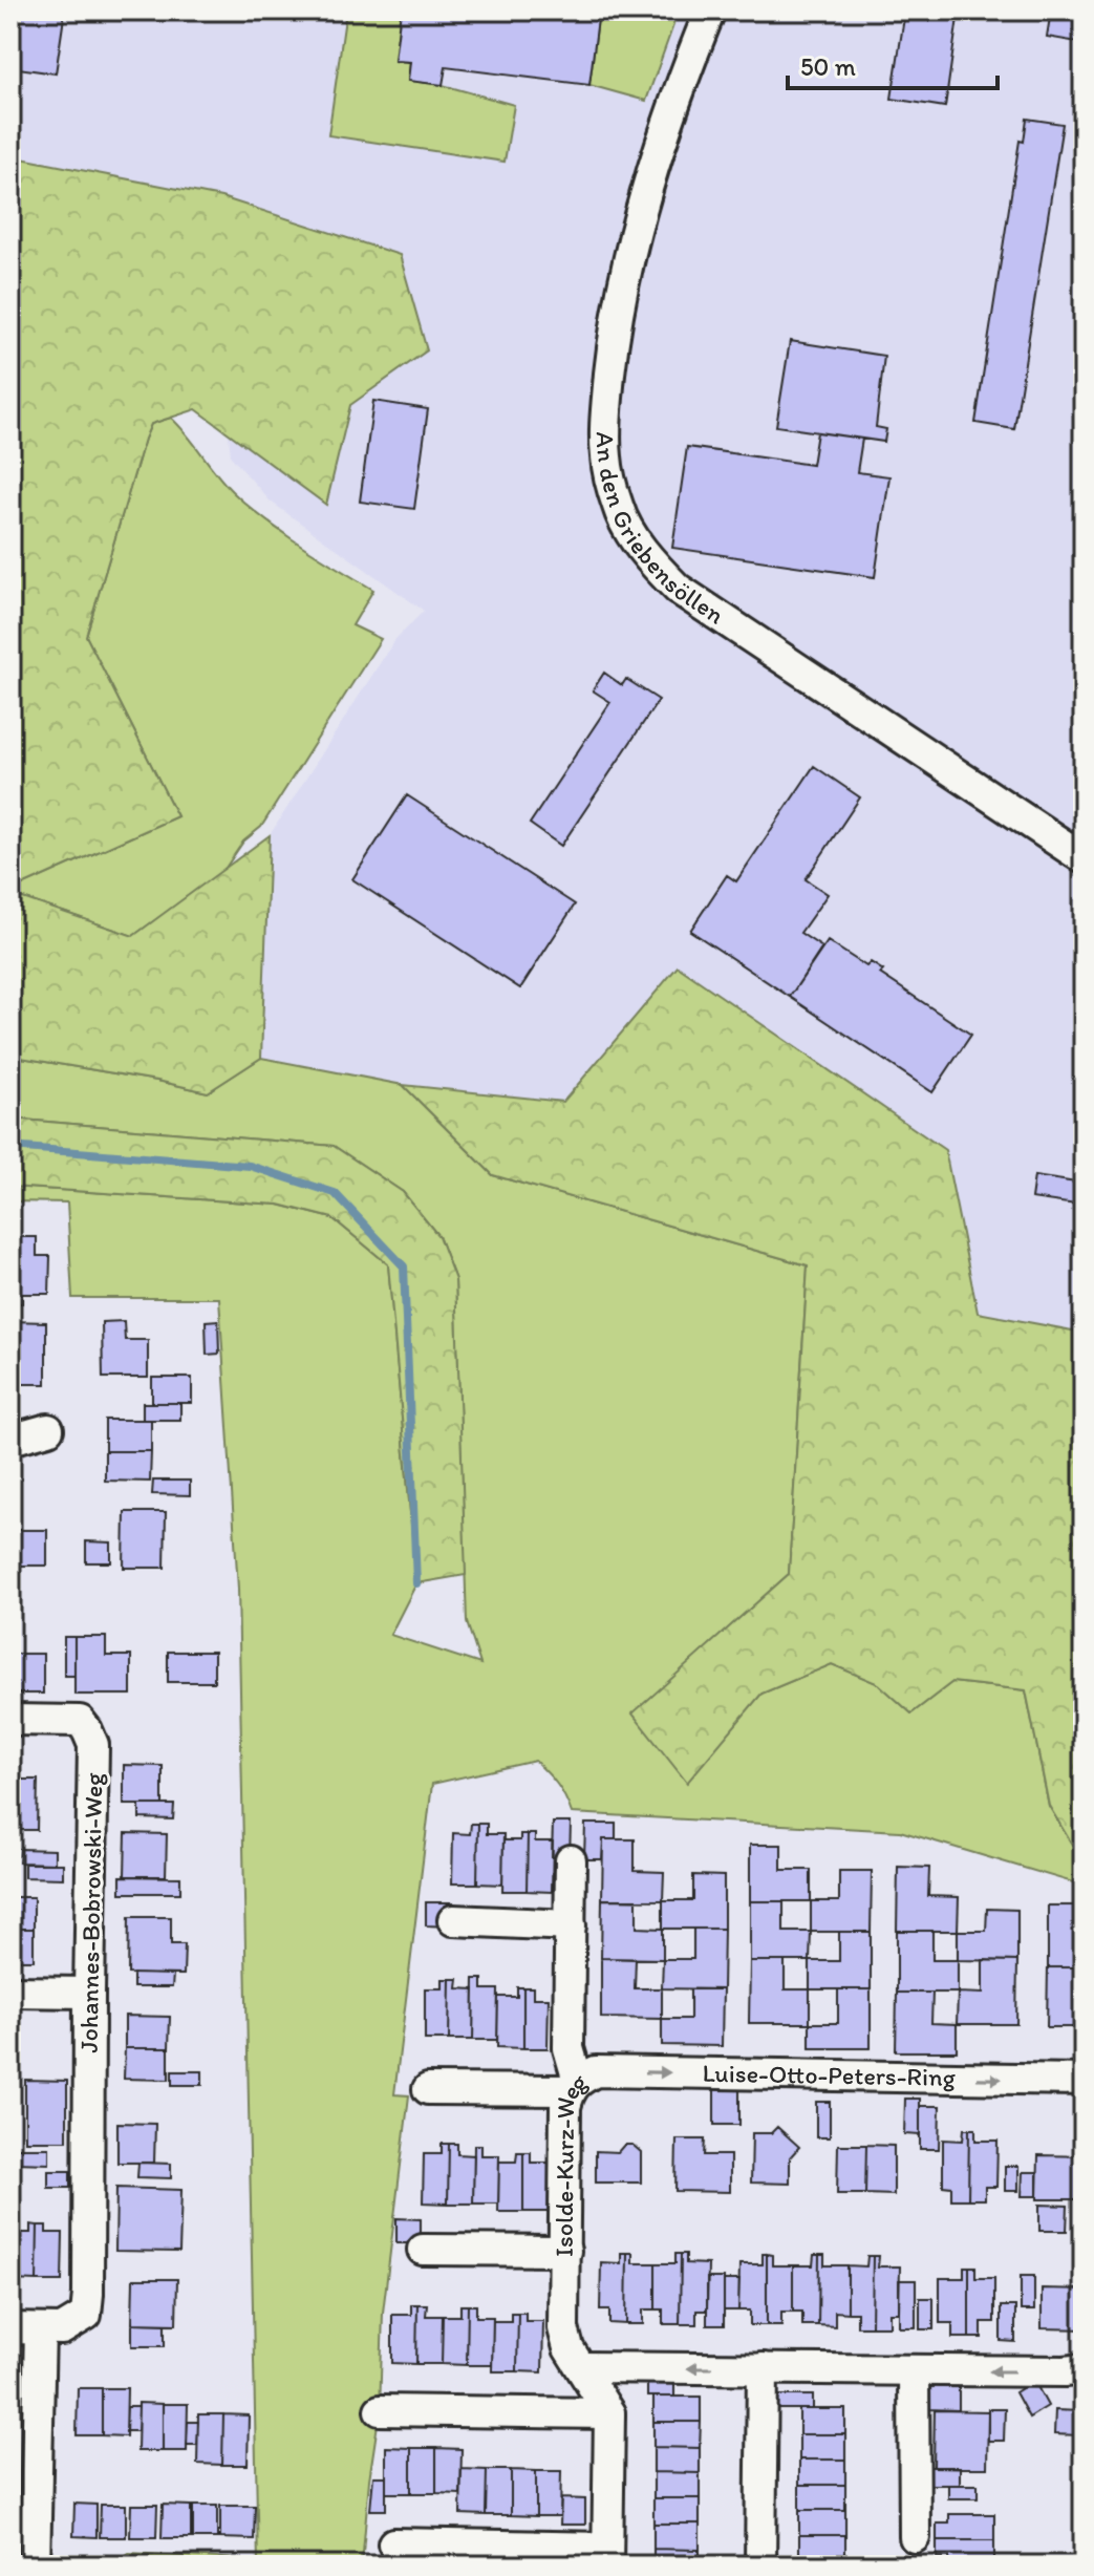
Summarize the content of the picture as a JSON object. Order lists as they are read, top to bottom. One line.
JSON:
{"streets":{"street":["An den Griebensöllen","Johannes-Bobrowski-Weg","Luise-Otto-Peters-Ring","Isolde-Kurz-Weg"]},"crossings":[["Luise-Otto-Peters-Ring","Isolde-Kurz-Weg"]],"one_way":["Luise-Otto-Peters-Ring"],"scale_bar":"50 m"}
